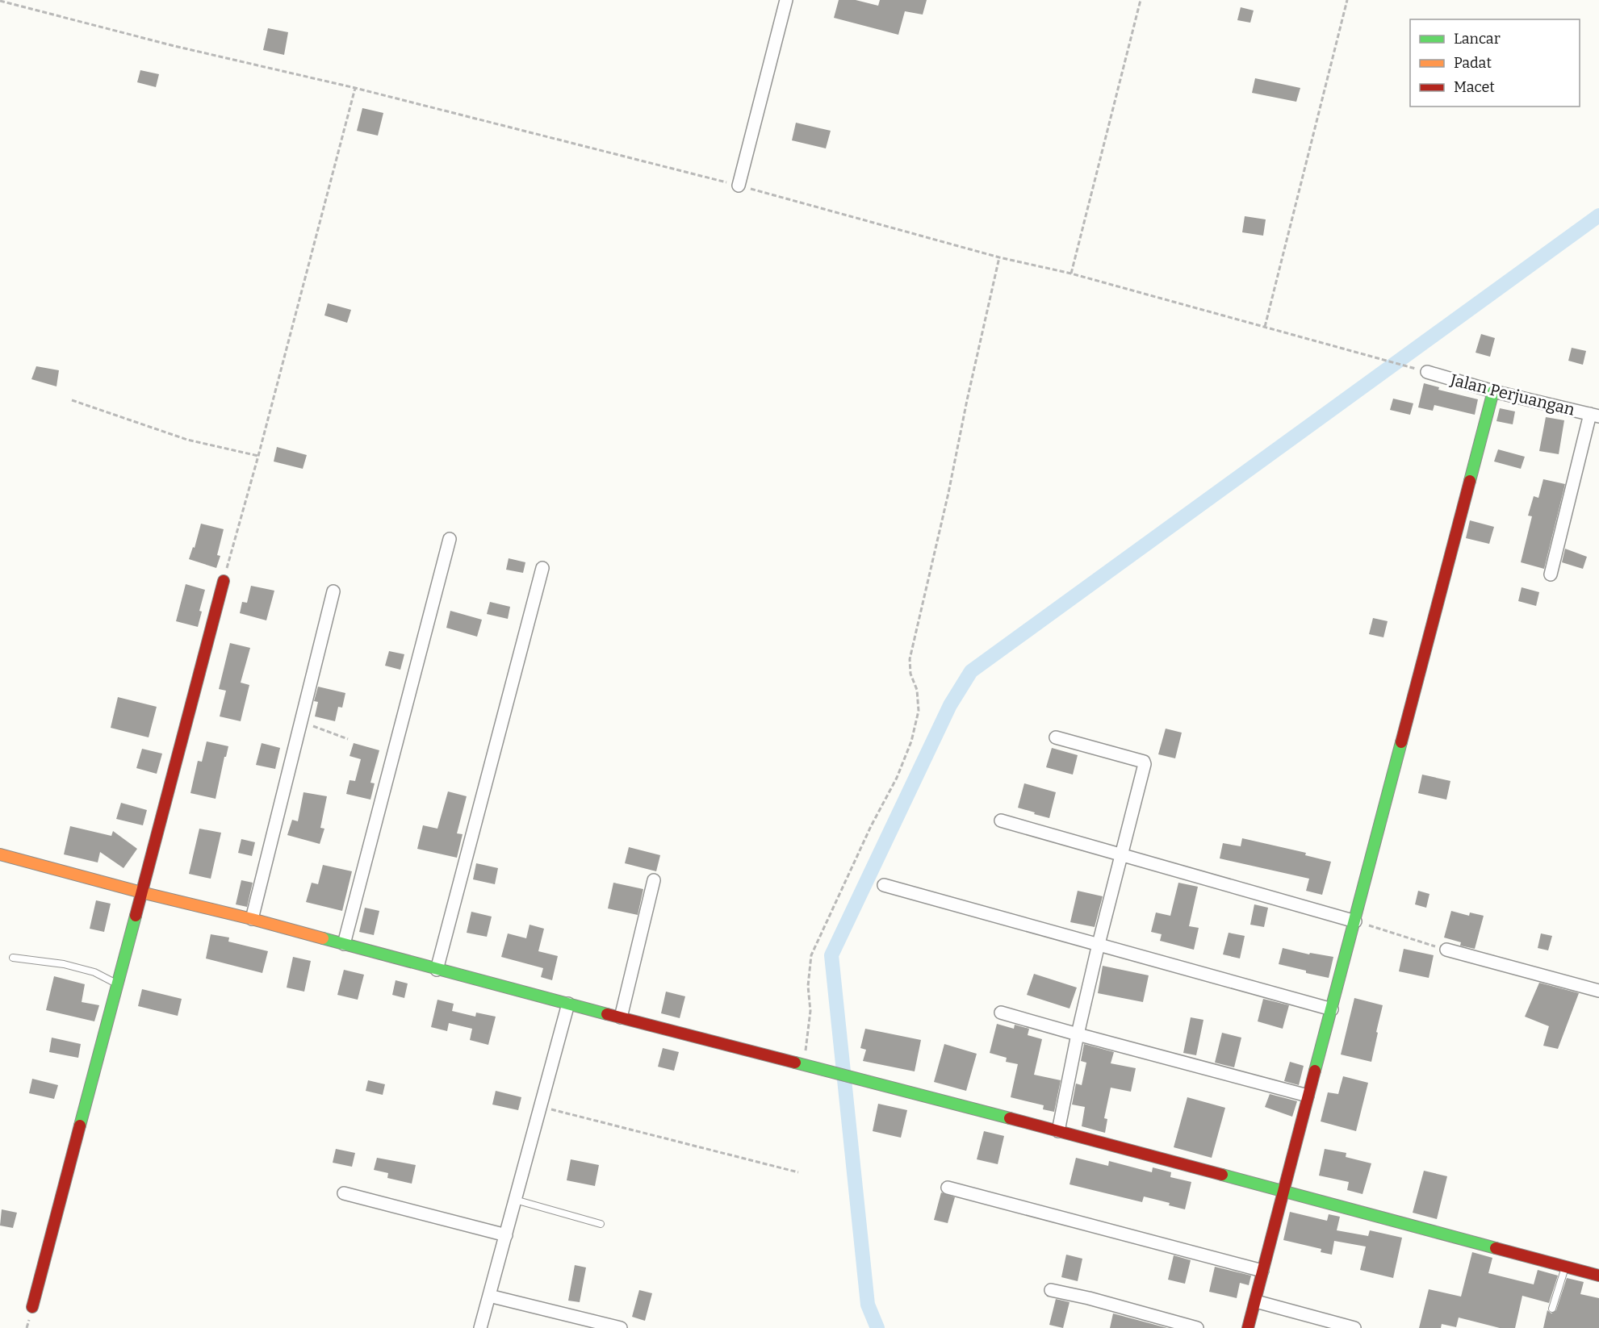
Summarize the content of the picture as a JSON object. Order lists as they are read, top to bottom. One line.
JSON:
{"streets":{"street":["Jalan Perjuangan"]},"legend":["Lancar","Padat","Macet"]}
